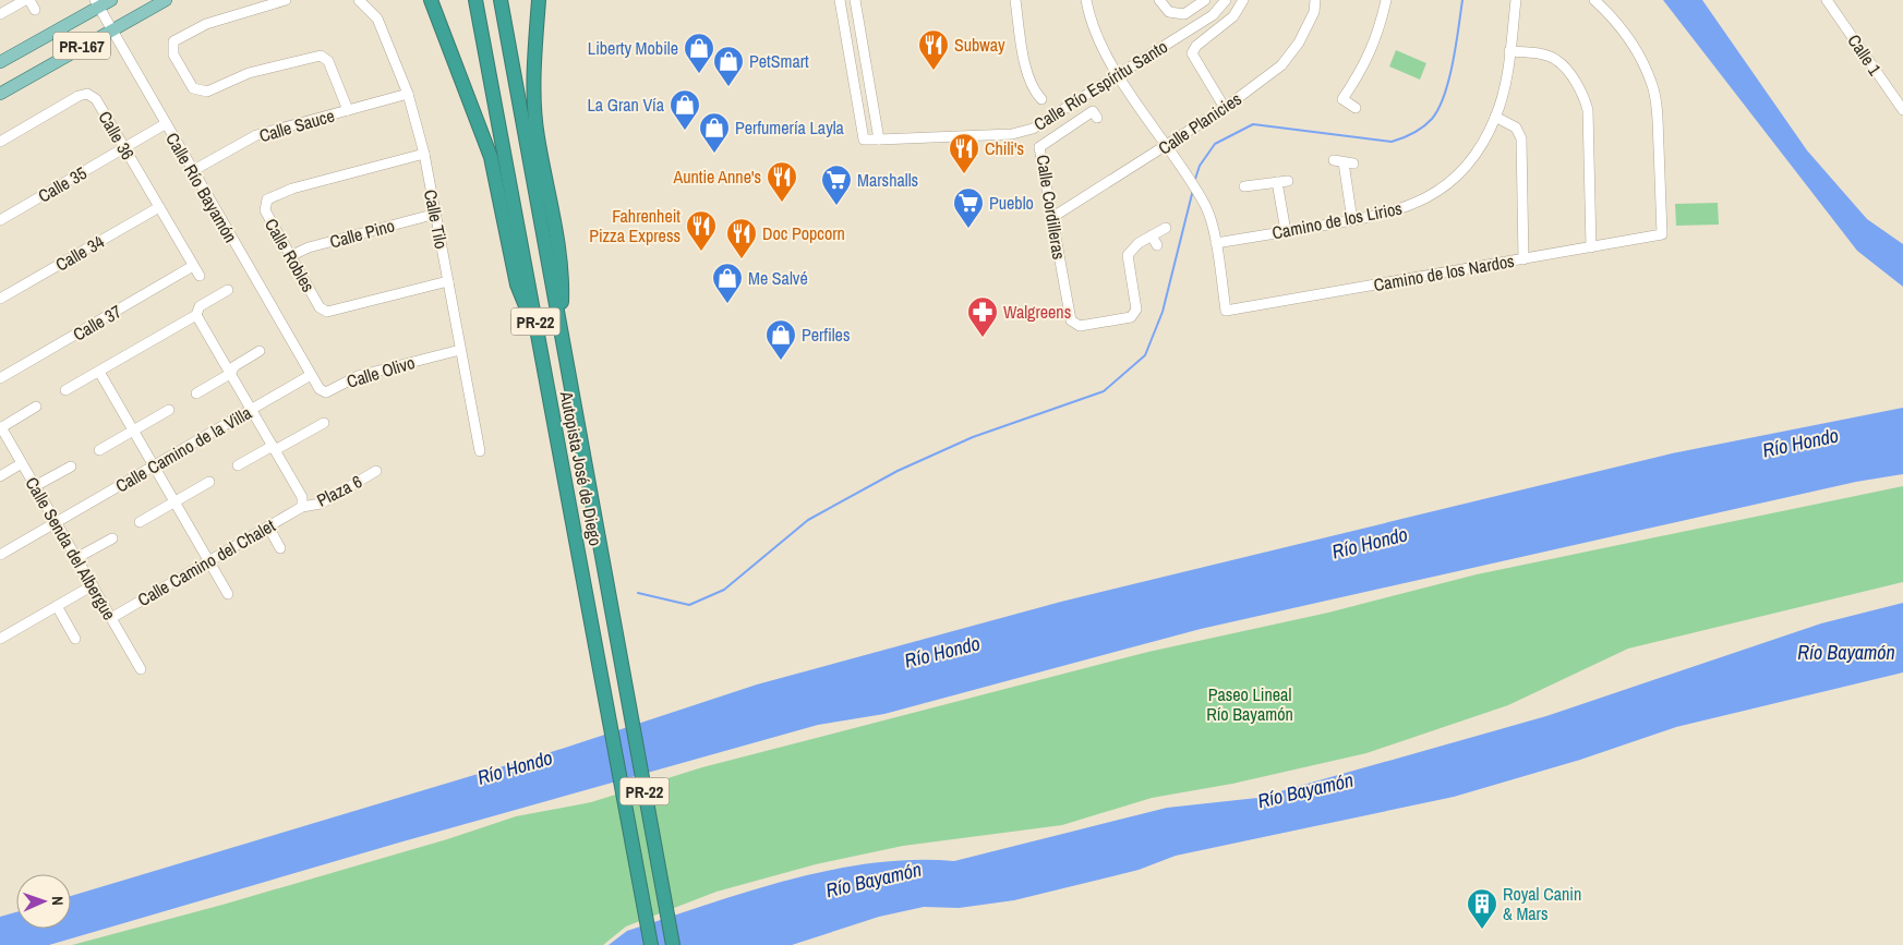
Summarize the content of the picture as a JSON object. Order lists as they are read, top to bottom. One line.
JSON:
{"streets":{"highway":["PR-22","Autopista José de Diego"],"main road":["PR-167"],"street":["Calle 1","Calle Río Espíritu Santo","Calle Planicies","Calle Sauce","Calle 36","Calle 35","Calle Río Bayamón","Calle Cordilleras","Calle Tilo","Camino de los Lirios","Calle Pino","Calle 34","Calle Robles","Camino de los Nardos","Calle 37","Calle Olivo","Calle Camino de la Villa","Plaza 6","Calle Senda del Albergue","Calle Camino del Chalet"]},"crossings":[["PR-167","Calle Río Bayamón"],["Calle Planicies","Calle Cordilleras"],["Calle Sauce","Calle Río Bayamón"],["Calle Sauce","Calle Tilo"],["Calle 36","Calle 35"],["Calle 36","Calle 34"],["Calle 36","Calle 37"],["Calle 35","Calle Río Bayamón"],["Calle Río Bayamón","Calle Olivo"],["Calle Río Bayamón","Calle Camino de la Villa"],["Calle Tilo","Calle Pino"],["Calle Tilo","Calle Robles"],["Calle Tilo","Calle Olivo"],["Camino de los Lirios","Camino de los Nardos"],["Calle Pino","Calle Robles"],["Calle Olivo","Calle Camino de la Villa"],["Calle Camino de la Villa","Calle Senda del Albergue"],["Plaza 6","Calle Camino del Chalet"],["Calle Senda del Albergue","Calle Camino del Chalet"]],"water":["Río Hondo","Río Bayamón"],"parks":["Paseo Lineal Río Bayamón"],"places":{"restaurant":["Subway","Chili's","Auntie Anne's","Fahrenheit Pizza Express","Doc Popcorn"],"shop":["Liberty Mobile","PetSmart","La Gran Vía","Perfumería Layla","Me Salvé","Perfiles"],"supermarket":["Marshalls","Pueblo"],"pharmacy":["Walgreens"],"building":["Royal Canin & Mars"]},"north":"right"}
